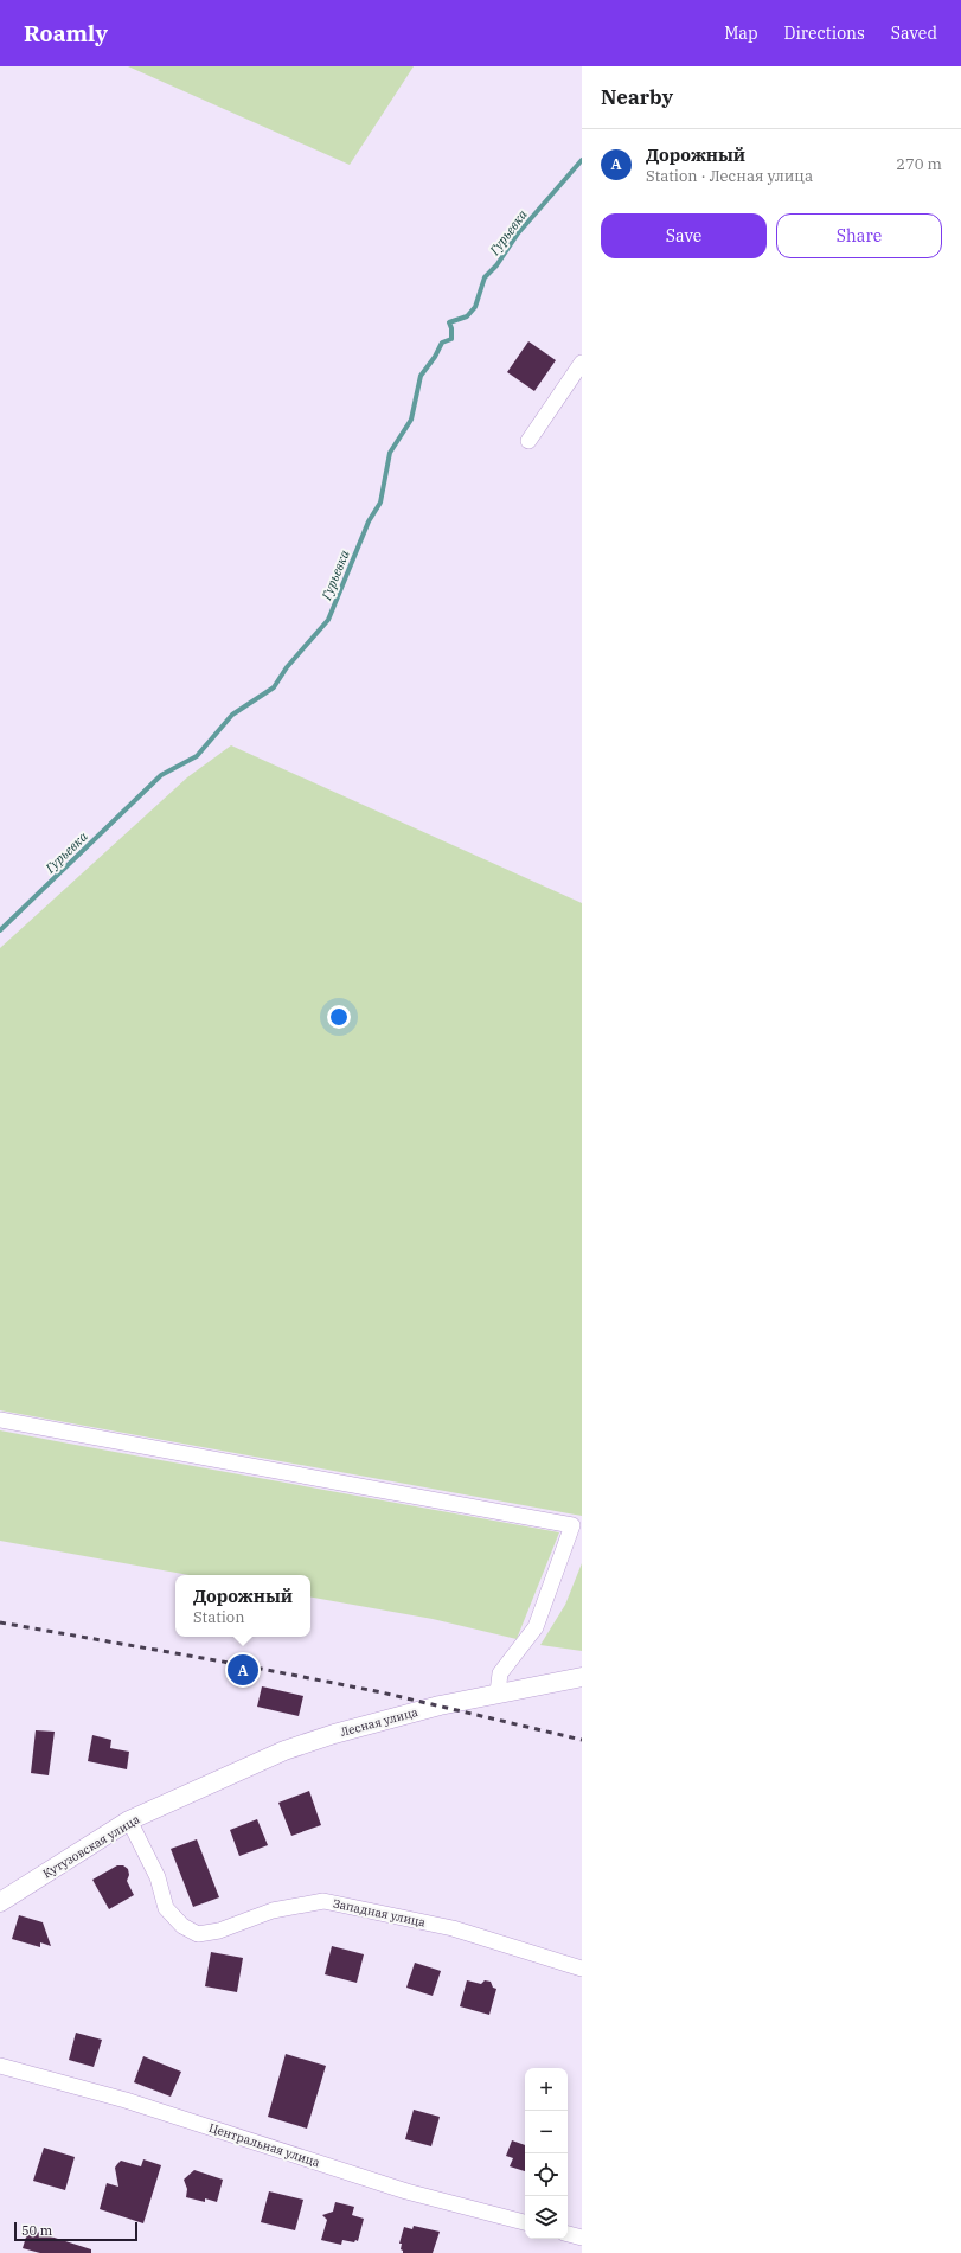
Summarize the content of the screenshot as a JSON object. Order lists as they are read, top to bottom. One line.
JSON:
{"streets":{"street":["Лесная улица","Кутузовская улица","Западная улица","Центральная улица"]},"crossings":[["Лесная улица","Кутузовская улица"],["Кутузовская улица","Западная улица"]],"water":["Гурьевка"],"scale_bar":"50 m","page":{"header":"Roamly","nav":["Map","Directions","Saved"],"heading":"Nearby","list":[{"mark":"A","name":"Дорожный","note":"Station · Лесная улица","value":"270 m"}],"buttons":["Save","Share"],"popup":["Дорожный","Station"],"pins":"A","map_buttons":["+","−"],"scale":"50 m"}}
